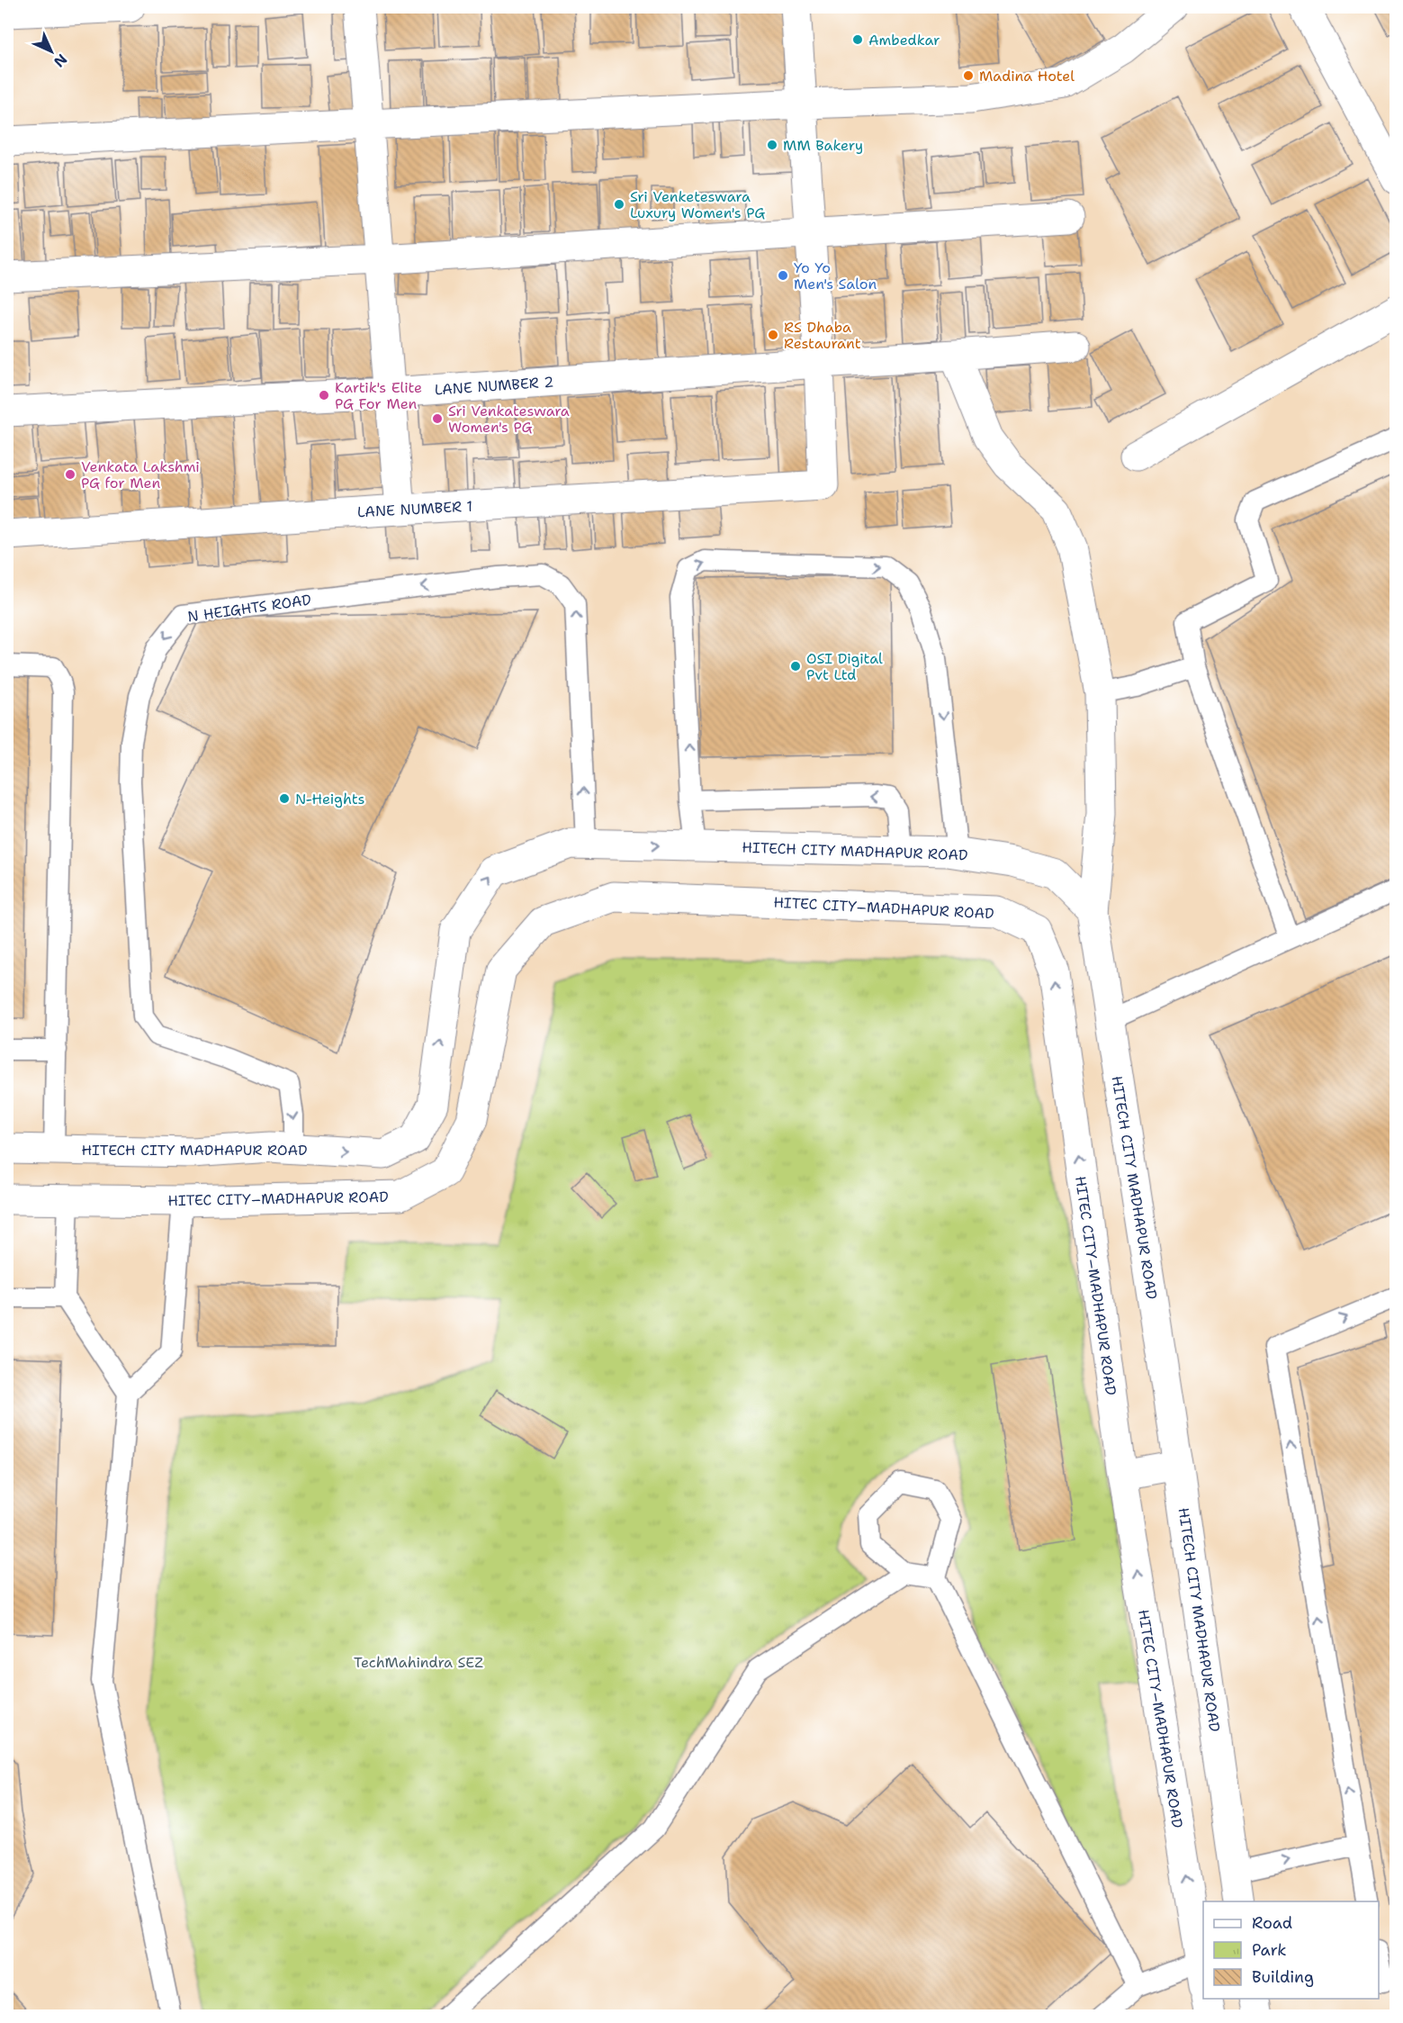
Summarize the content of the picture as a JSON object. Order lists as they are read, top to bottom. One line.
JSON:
{"streets":{"street":["LANE NUMBER 2","LANE NUMBER 1","HITECH CITY MADHAPUR ROAD","HITEC CITY–MADHAPUR ROAD"],"lane":["N HEIGHTS ROAD"]},"crossings":[["LANE NUMBER 2","LANE NUMBER 1"],["N HEIGHTS ROAD","HITECH CITY MADHAPUR ROAD"]],"parks":["TechMahindra SEZ"],"places":["Ambedkar","Madina Hotel","MM Bakery","Sri Venketeswara Luxury Women's PG","Yo Yo Men's Salon","RS Dhaba Restaurant","Kartik's Elite PG For Men","Sri Venkateswara Women's PG","Venkata Lakshmi PG for Men","OSI Digital Pvt Ltd","N-Heights"],"legend":["Road","Park","Building"],"north":"bottom right"}
